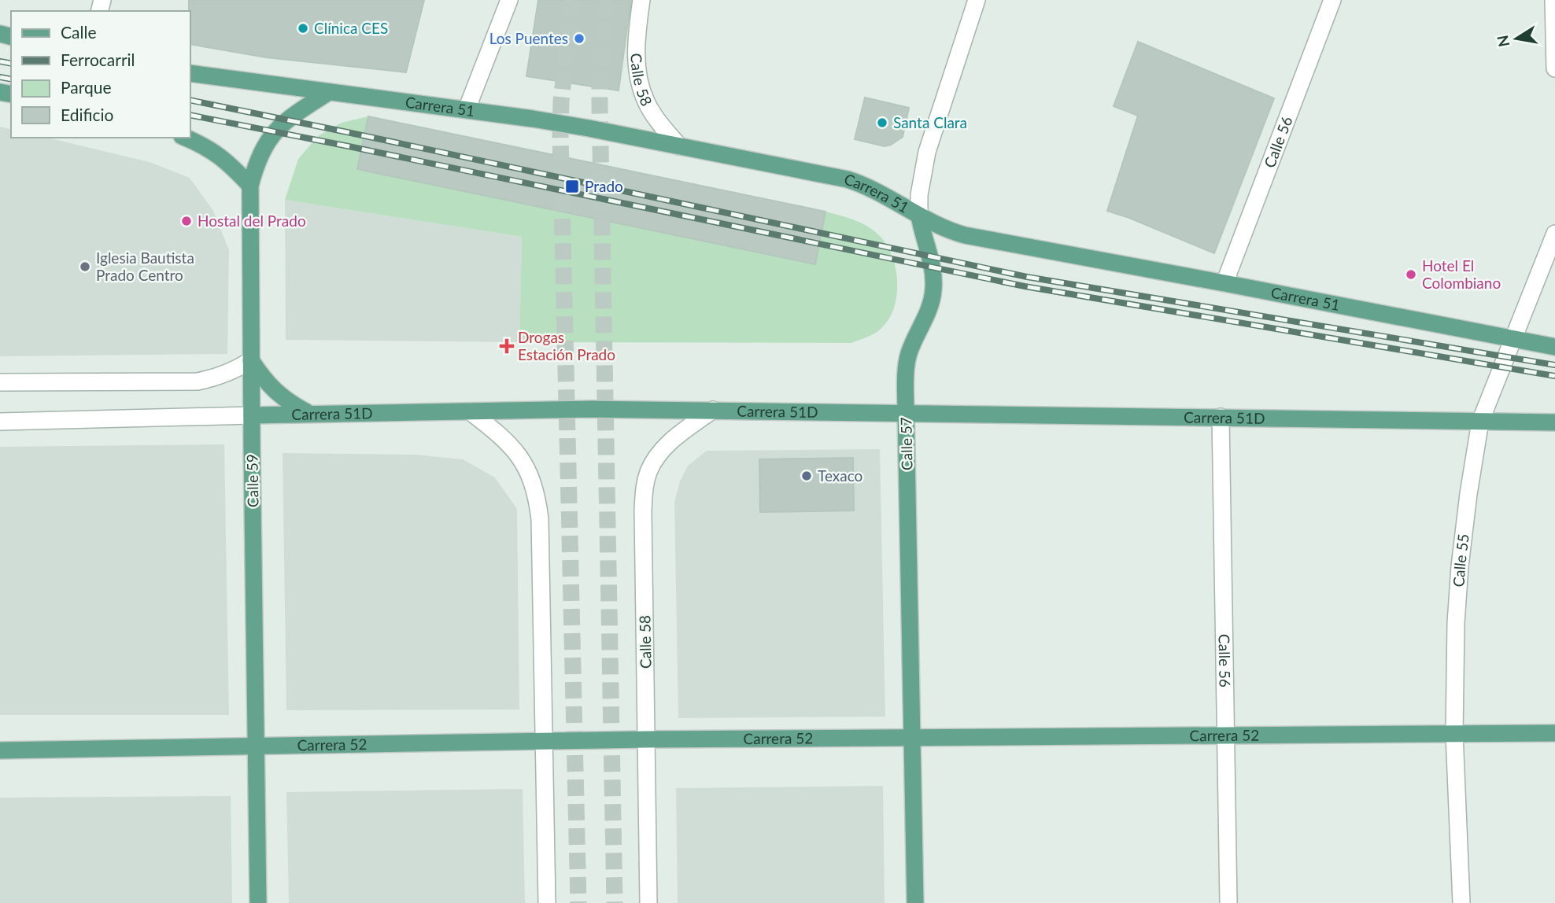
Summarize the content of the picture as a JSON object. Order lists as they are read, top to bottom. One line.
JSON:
{"streets":{"main road":["Carrera 51","Carrera 51D","Calle 57","Calle 59","Carrera 52"],"street":["Calle 58","Calle 56","Calle 55"]},"crossings":[["Calle 58","Carrera 51"],["Calle 58","Carrera 51D"],["Calle 58","Carrera 52"],["Carrera 51","Calle 56"],["Carrera 51","Calle 57"],["Carrera 51","Calle 59"],["Carrera 51","Calle 55"],["Calle 56","Carrera 51D"],["Calle 56","Carrera 52"],["Carrera 51D","Calle 57"],["Carrera 51D","Calle 59"],["Carrera 51D","Calle 55"],["Calle 57","Carrera 52"],["Calle 59","Carrera 52"],["Calle 55","Carrera 52"]],"places":{"other":["Clínica CES","Los Puentes","Santa Clara","Hostal del Prado","Iglesia Bautista Prado Centro","Hotel El Colombiano","Texaco"],"transit":["Prado"],"health":["Drogas Estación Prado"]},"legend":["Calle","Ferrocarril","Parque","Edificio"],"north":"left"}
